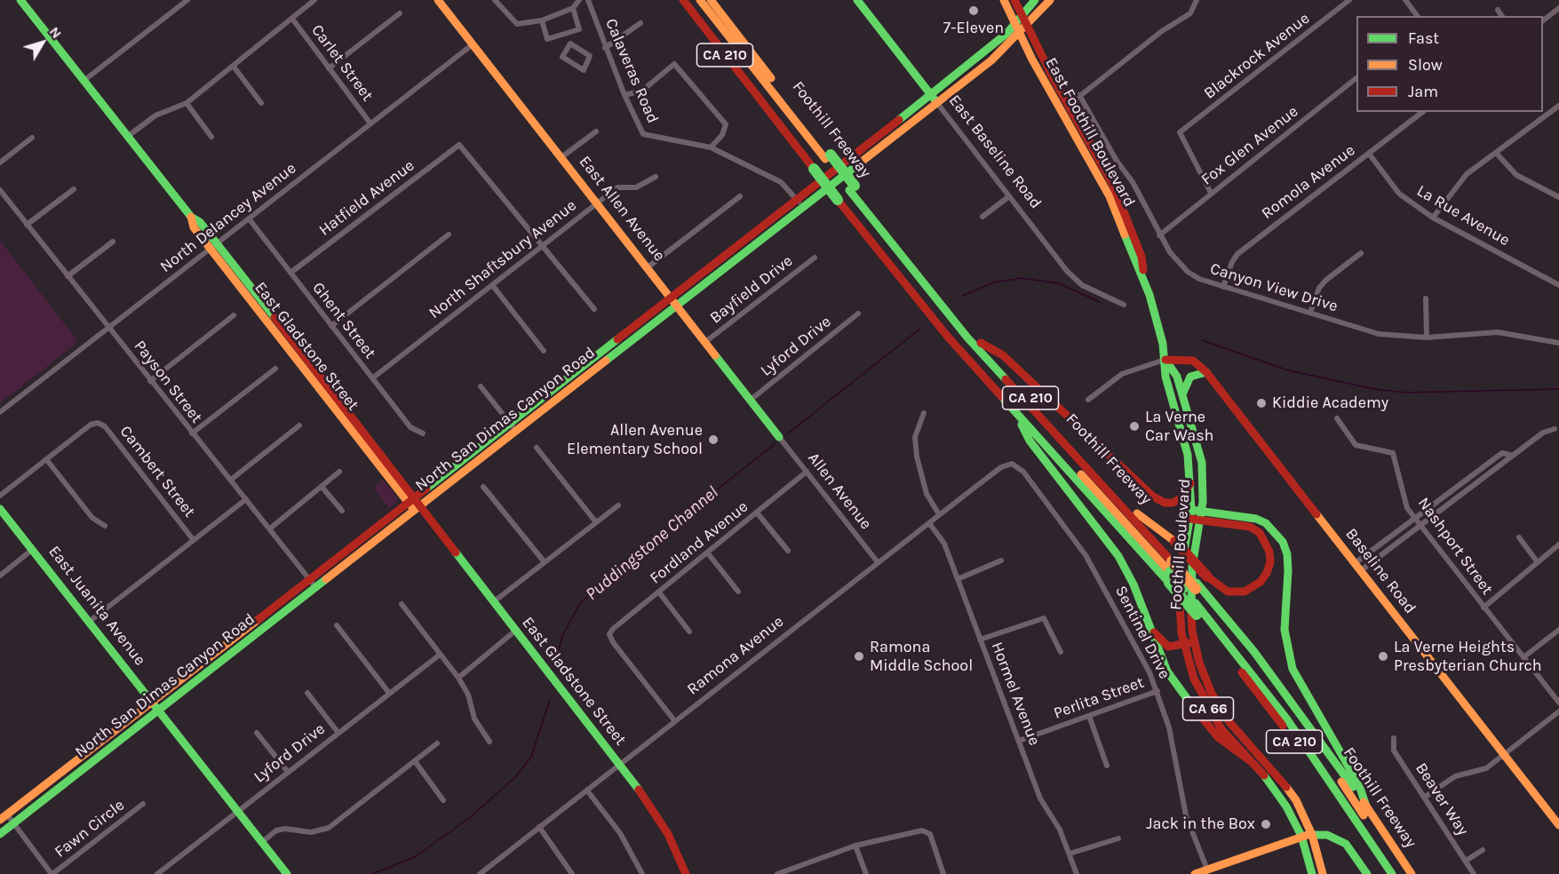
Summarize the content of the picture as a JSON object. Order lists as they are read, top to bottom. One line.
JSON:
{"streets":{"main road":["CA 210","Foothill Freeway","East Foothill Boulevard","East Baseline Road","East Allen Avenue","East Gladstone Street","North San Dimas Canyon Road","Foothill Boulevard","Baseline Road","East Juanita Avenue","CA 66"],"street":["Blackrock Avenue","Carlet Street","Calaveras Road","Fox Glen Avenue","Romola Avenue","Hatfield Avenue","La Rue Avenue","North Delancey Avenue","North Shaftsbury Avenue","Canyon View Drive","Bayfield Drive","Ghent Street","Lyford Drive","Payson Street","Cambert Street","Allen Avenue","Fordland Avenue","Nashport Street","Sentinel Drive","Ramona Avenue","Hormel Avenue","Perlita Street","Beaver Way","Fawn Circle"]},"crossings":[["Blackrock Avenue","Fox Glen Avenue"],["Carlet Street","North Delancey Avenue"],["Calaveras Road","North San Dimas Canyon Road"],["East Foothill Boulevard","North San Dimas Canyon Road"],["East Foothill Boulevard","Foothill Boulevard"],["East Foothill Boulevard","Baseline Road"],["Fox Glen Avenue","Canyon View Drive"],["East Baseline Road","North San Dimas Canyon Road"],["Romola Avenue","La Rue Avenue"],["Romola Avenue","Canyon View Drive"],["Hatfield Avenue","North Shaftsbury Avenue"],["Hatfield Avenue","Ghent Street"],["East Allen Avenue","North Delancey Avenue"],["East Allen Avenue","North Shaftsbury Avenue"],["East Allen Avenue","Bayfield Drive"],["East Allen Avenue","Lyford Drive"],["East Allen Avenue","North San Dimas Canyon Road"],["East Allen Avenue","Allen Avenue"],["North Delancey Avenue","Ghent Street"],["North Delancey Avenue","East Gladstone Street"],["North Delancey Avenue","Payson Street"],["North Shaftsbury Avenue","Ghent Street"],["East Gladstone Street","North San Dimas Canyon Road"],["East Gladstone Street","Ramona Avenue"],["Lyford Drive","East Juanita Avenue"],["Payson Street","North San Dimas Canyon Road"],["North San Dimas Canyon Road","East Juanita Avenue"],["Allen Avenue","Fordland Avenue"],["Allen Avenue","Ramona Avenue"],["Fordland Avenue","Ramona Avenue"],["Foothill Boulevard","Baseline Road"],["Sentinel Drive","Ramona Avenue"],["Sentinel Drive","Perlita Street"],["Ramona Avenue","Hormel Avenue"],["Hormel Avenue","Perlita Street"]],"water":["Puddingstone Channel"],"places":["7-Eleven","Kiddie Academy","La Verne Car Wash","Allen Avenue Elementary School","Ramona Middle School","La Verne Heights Presbyterian Church","Jack in the Box"],"legend":["Fast","Slow","Jam"],"north":"top right"}
